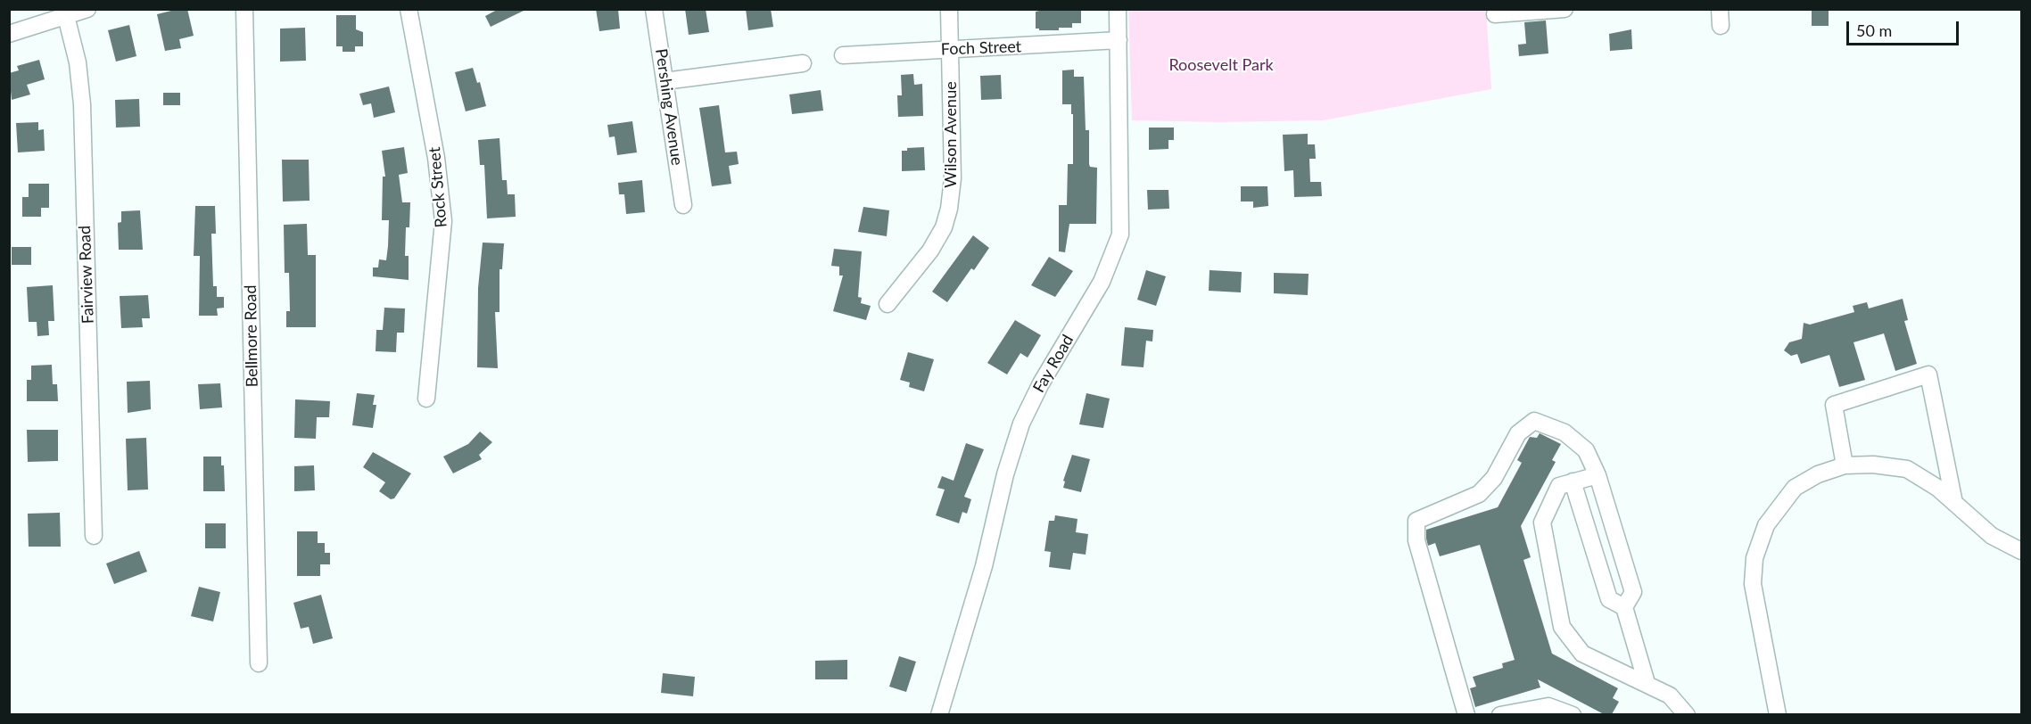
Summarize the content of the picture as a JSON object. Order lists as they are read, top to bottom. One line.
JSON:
{"streets":{"street":["Foch Street","Pershing Avenue","Wilson Avenue","Rock Street","Fairview Road","Bellmore Road","Fay Road"]},"crossings":[["Foch Street","Wilson Avenue"],["Foch Street","Fay Road"]],"parks":["Roosevelt Park"],"scale_bar":"50 m"}
